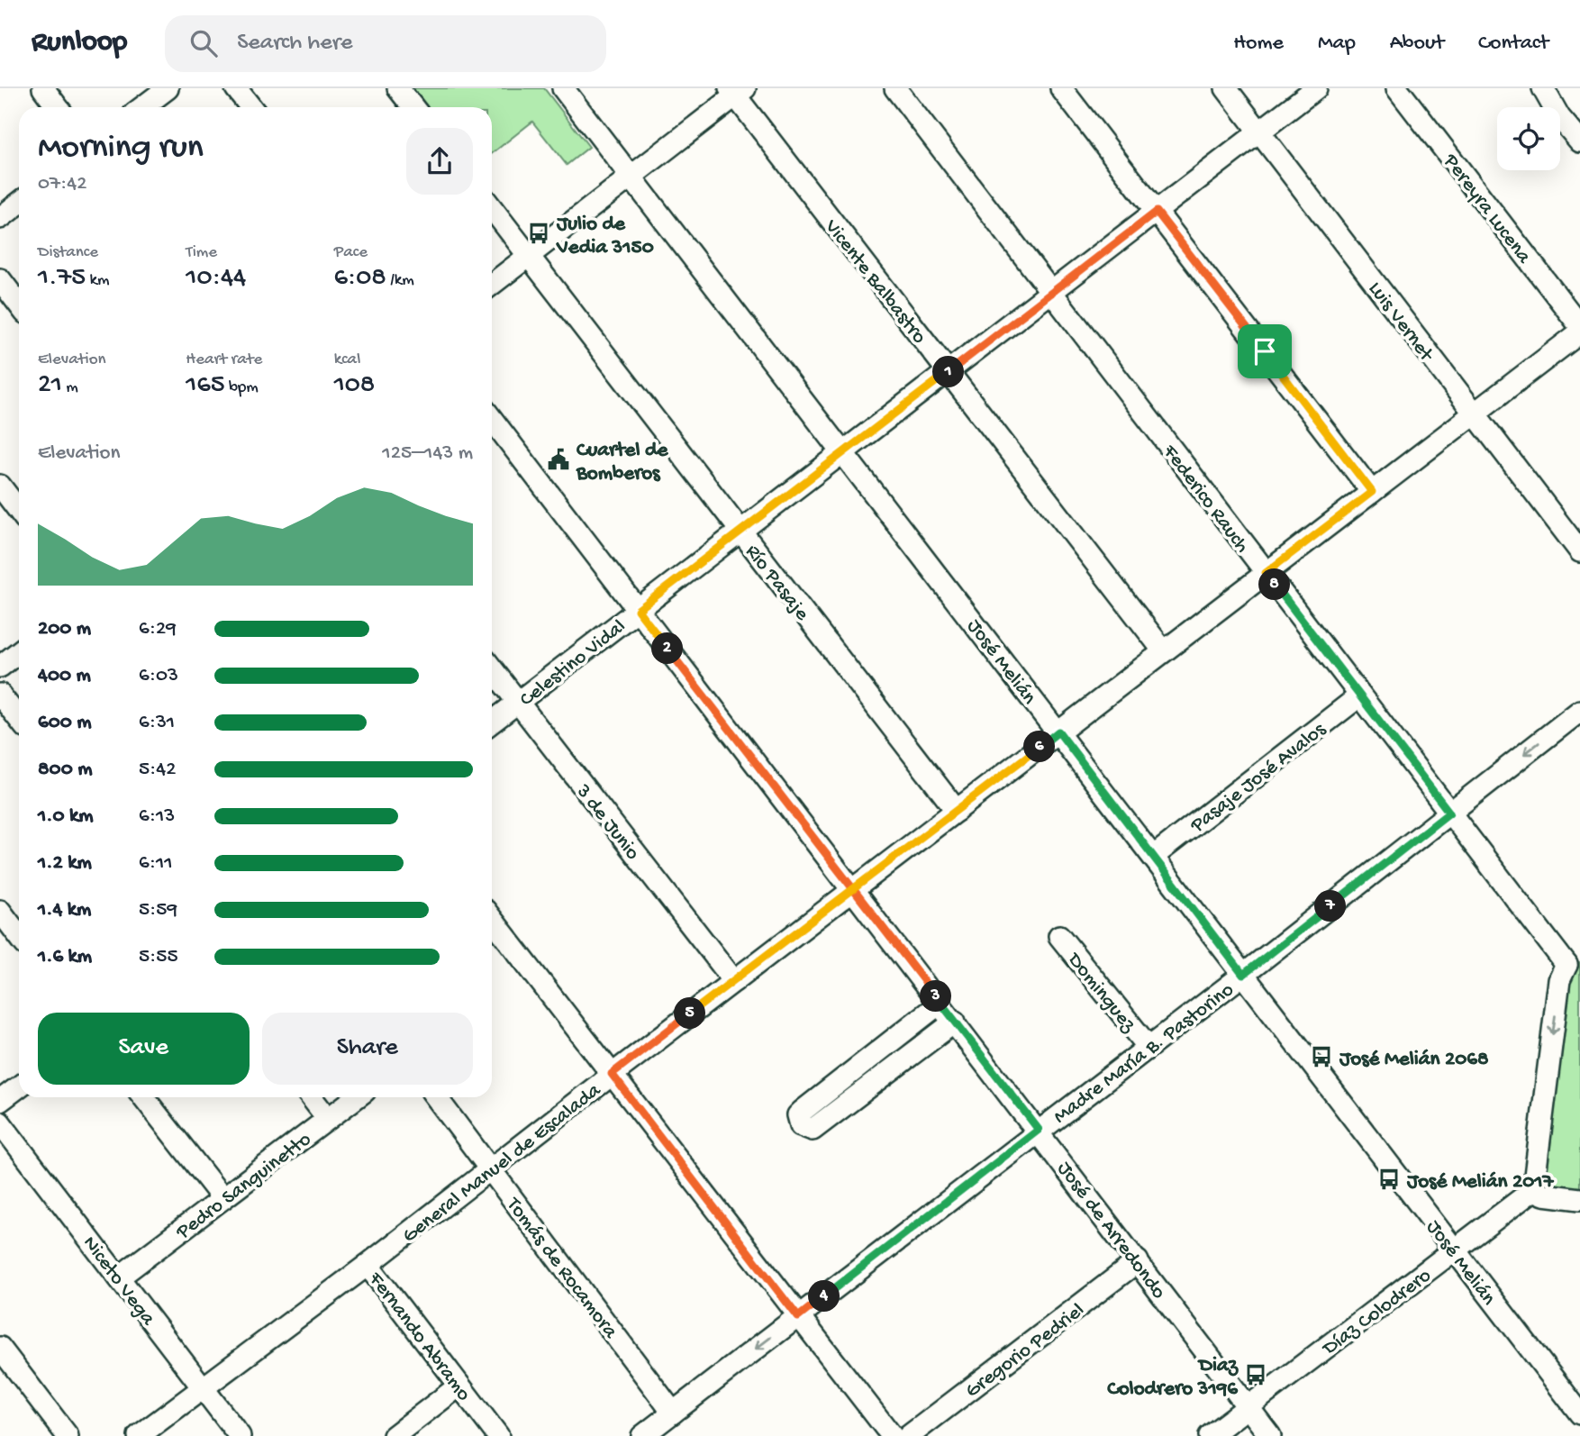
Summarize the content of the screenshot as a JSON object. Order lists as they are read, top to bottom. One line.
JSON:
{"streets":{"street":["Pereyra Lucena","Vicente Balbastro","Luis Vernet","Federico Rauch","Río Pasaje","José Melián","Celestino Vidal","Pasaje José Avalos","3 de Junio","Dominguez","Madre María B. Pastorino","General Manuel de Escalada","Pedro Sanguinetto","José de Arredondo","Tomás de Rocamora","Niceto Vega","Díaz Colodrero","Fernando Abramo","Gregorio Pedriel"]},"crossings":[["Vicente Balbastro","Celestino Vidal"],["Vicente Balbastro","General Manuel de Escalada"],["Luis Vernet","Celestino Vidal"],["Luis Vernet","General Manuel de Escalada"],["Federico Rauch","Celestino Vidal"],["Federico Rauch","Pasaje José Avalos"],["Federico Rauch","Madre María B. Pastorino"],["Federico Rauch","General Manuel de Escalada"],["Federico Rauch","Díaz Colodrero"],["Río Pasaje","Celestino Vidal"],["Río Pasaje","General Manuel de Escalada"],["José Melián","Celestino Vidal"],["José Melián","Pasaje José Avalos"],["José Melián","Madre María B. Pastorino"],["José Melián","General Manuel de Escalada"],["José Melián","Díaz Colodrero"],["Celestino Vidal","3 de Junio"],["Celestino Vidal","José de Arredondo"],["3 de Junio","General Manuel de Escalada"],["Dominguez","Madre María B. Pastorino"],["Madre María B. Pastorino","José de Arredondo"],["Madre María B. Pastorino","Tomás de Rocamora"],["General Manuel de Escalada","José de Arredondo"],["General Manuel de Escalada","Tomás de Rocamora"],["General Manuel de Escalada","Niceto Vega"],["General Manuel de Escalada","Fernando Abramo"],["Pedro Sanguinetto","Niceto Vega"],["José de Arredondo","Díaz Colodrero"],["José de Arredondo","Gregorio Pedriel"]],"places":{"bus stop":["Julio de Vedia 3150","José Melián 2068","José Melián 2017","Diaz Colodrero 3196"],"public building":["Cuartel de Bomberos"]},"page":{"header":"Runloop","search":"Search here","nav":["Home","Map","About","Contact"],"heading":["Morning run","07:42"],"stats":[["Distance","1.75 km"],["Time","10:44"],["Pace","6:08 /km"],["Elevation","21 m"],["Heart rate","165 bpm"],["kcal","108"]],"pins":["1","8","2","6","7","3","5","4"],"chart":["Elevation","125–143 m"],"list":[{"name":"200 m","note":"6:29"},{"name":"400 m","note":"6:03"},{"name":"600 m","note":"6:31"},{"name":"800 m","note":"5:42"},{"name":"1.0 km","note":"6:13"},{"name":"1.2 km","note":"6:11"},{"name":"1.4 km","note":"5:59"},{"name":"1.6 km","note":"5:55"}],"buttons":["Save","Share"]}}
